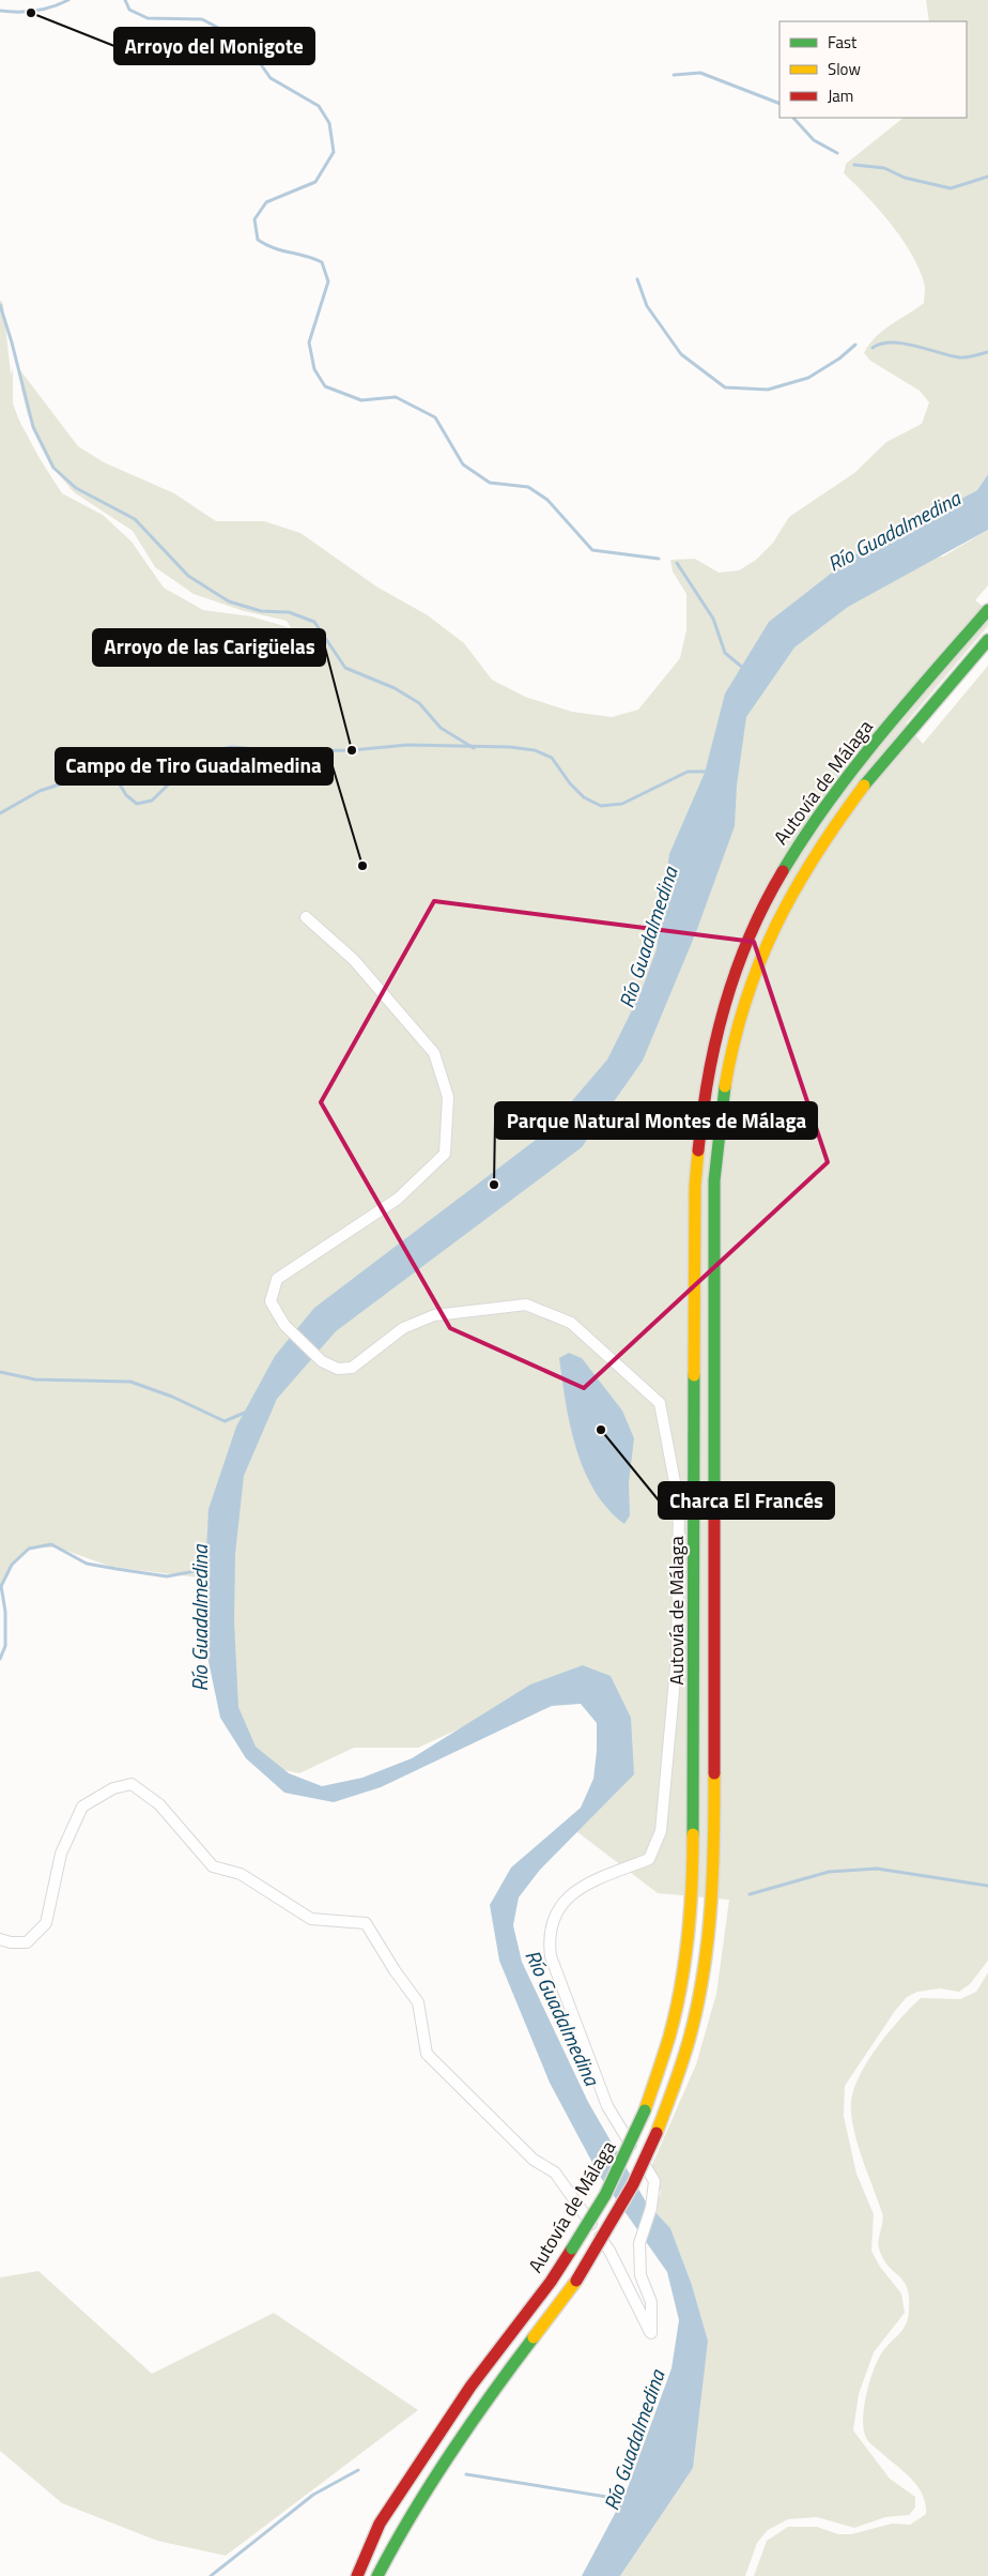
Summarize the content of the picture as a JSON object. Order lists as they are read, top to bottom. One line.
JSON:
{"streets":{"highway":["Autovía de Málaga"]},"water":["Río Guadalmedina"],"places":["Arroyo del Monigote","Arroyo de las Carigüelas","Campo de Tiro Guadalmedina","Parque Natural Montes de Málaga","Charca El Francés"],"legend":["Fast","Slow","Jam"]}
